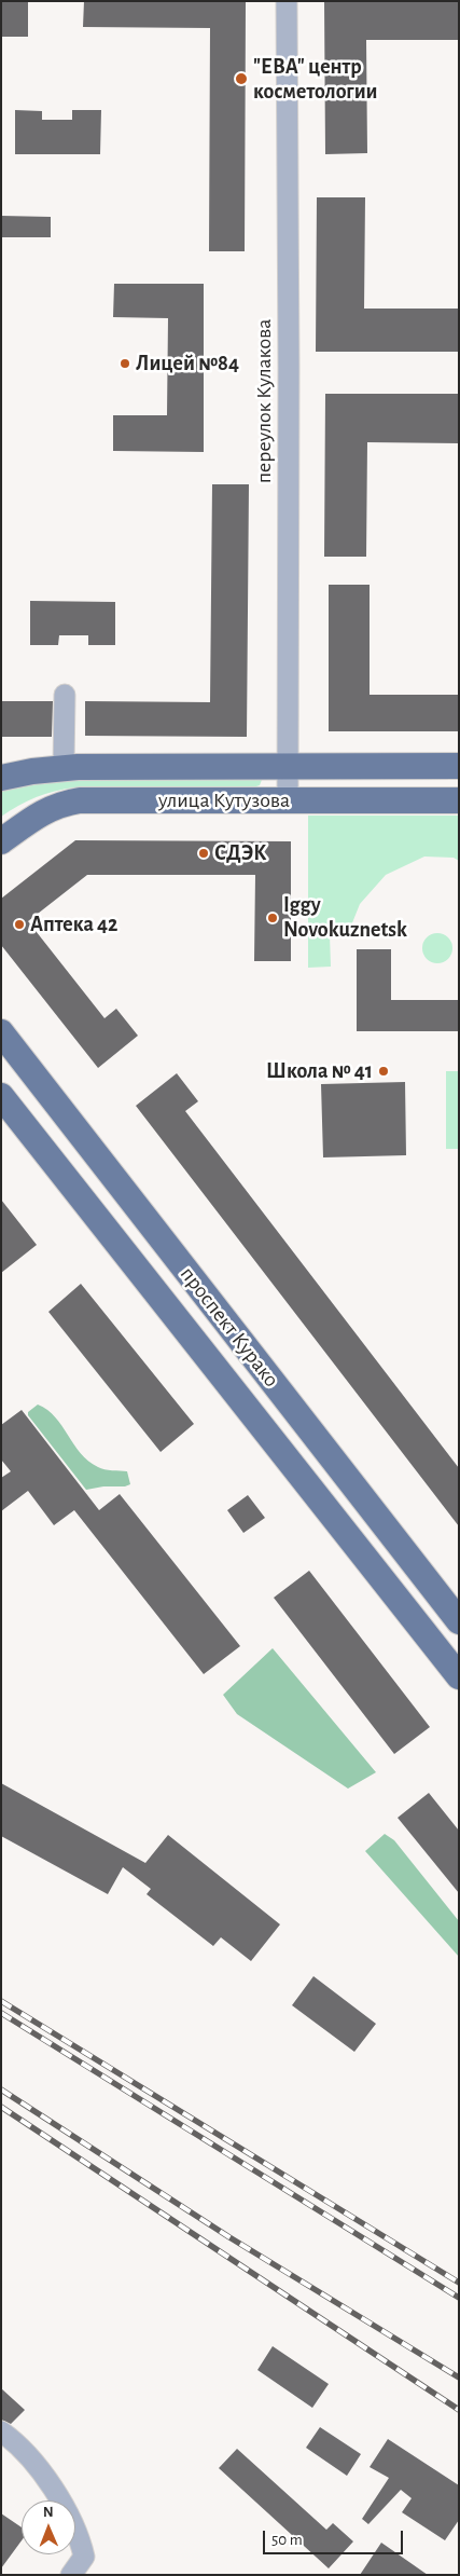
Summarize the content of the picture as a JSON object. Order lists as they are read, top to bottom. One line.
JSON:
{"streets":{"main road":["улица Кутузова","проспект Курако"],"street":["переулок Кулакова"]},"crossings":[["переулок Кулакова","улица Кутузова"]],"places":["\"ЕВА\" центр косметологии","Лицей №84","СДЭК","Iggy Novokuznetsk","Аптека 42","Школа № 41"],"scale_bar":"50 m","north":"top"}
